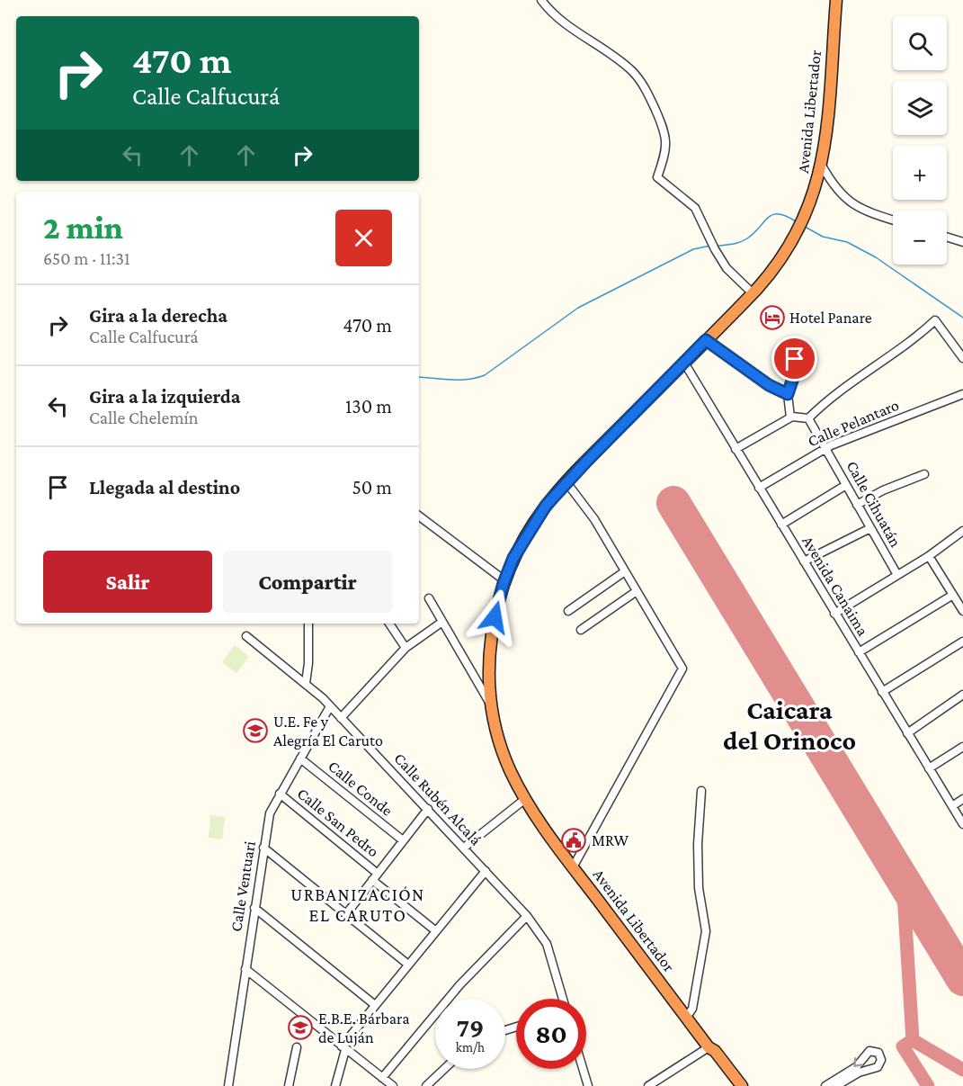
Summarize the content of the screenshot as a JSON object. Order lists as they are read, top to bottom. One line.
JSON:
{"streets":{"highway":["Avenida Libertador"],"street":["Calle Pelantaro","Calle Cihuatán","Avenida Canaima","Calle Conde","Calle Rubén Alcalá","Calle San Pedro","Calle Ventuari"]},"crossings":[["Avenida Libertador","Avenida Canaima"],["Calle Pelantaro","Calle Cihuatán"],["Calle Pelantaro","Avenida Canaima"],["Calle Conde","Calle Ventuari"],["Calle Rubén Alcalá","Calle Ventuari"],["Calle San Pedro","Calle Ventuari"]],"districts":["Caicara del Orinoco","URBANIZACIÓN EL CARUTO"],"places":{"hotel":["Hotel Panare"],"school or university":["U.E. Fe y Alegría El Caruto","E.B.E. Bárbara de Luján"],"public building":["MRW"]},"page":{"map_buttons":["+","−"],"turn":["470 m","Calle Calfucurá"],"heading":["2 min","650 m · 11:31"],"list":[{"name":"Gira a la derecha","note":"Calle Calfucurá","value":"470 m"},{"name":"Gira a la izquierda","note":"Calle Chelemín","value":"130 m"},{"name":"Llegada al destino","value":"50 m"}],"buttons":["Salir","Compartir"],"speed":"79 km/h","limit":"80"}}
